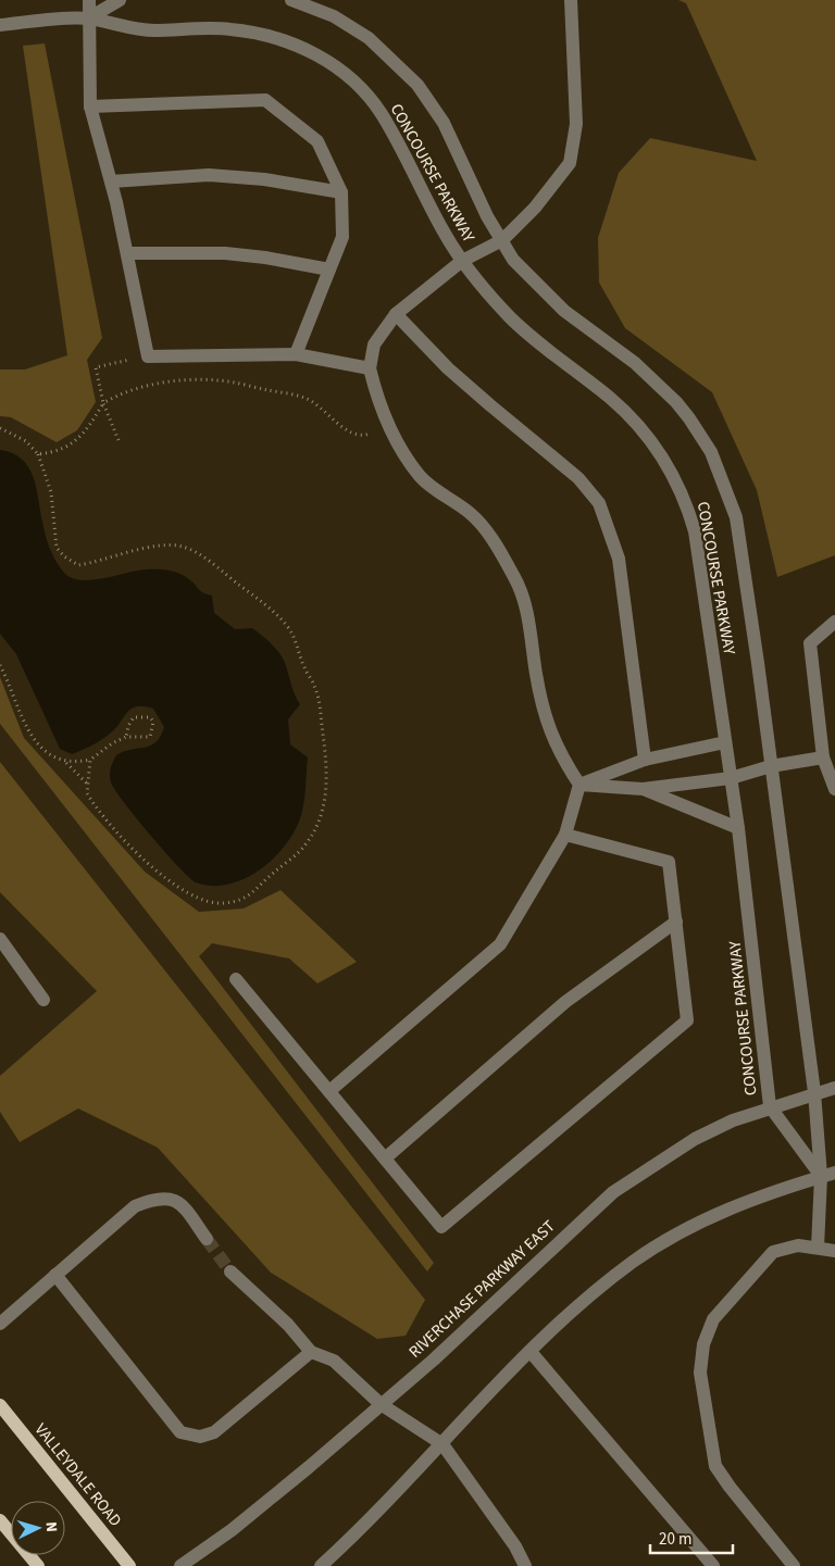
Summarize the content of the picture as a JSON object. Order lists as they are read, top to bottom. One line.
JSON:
{"streets":{"main road":["VALLEYDALE ROAD"],"street":["CONCOURSE PARKWAY","RIVERCHASE PARKWAY EAST"]},"crossings":[["CONCOURSE PARKWAY","RIVERCHASE PARKWAY EAST"]],"scale_bar":"20 m","north":"right"}
